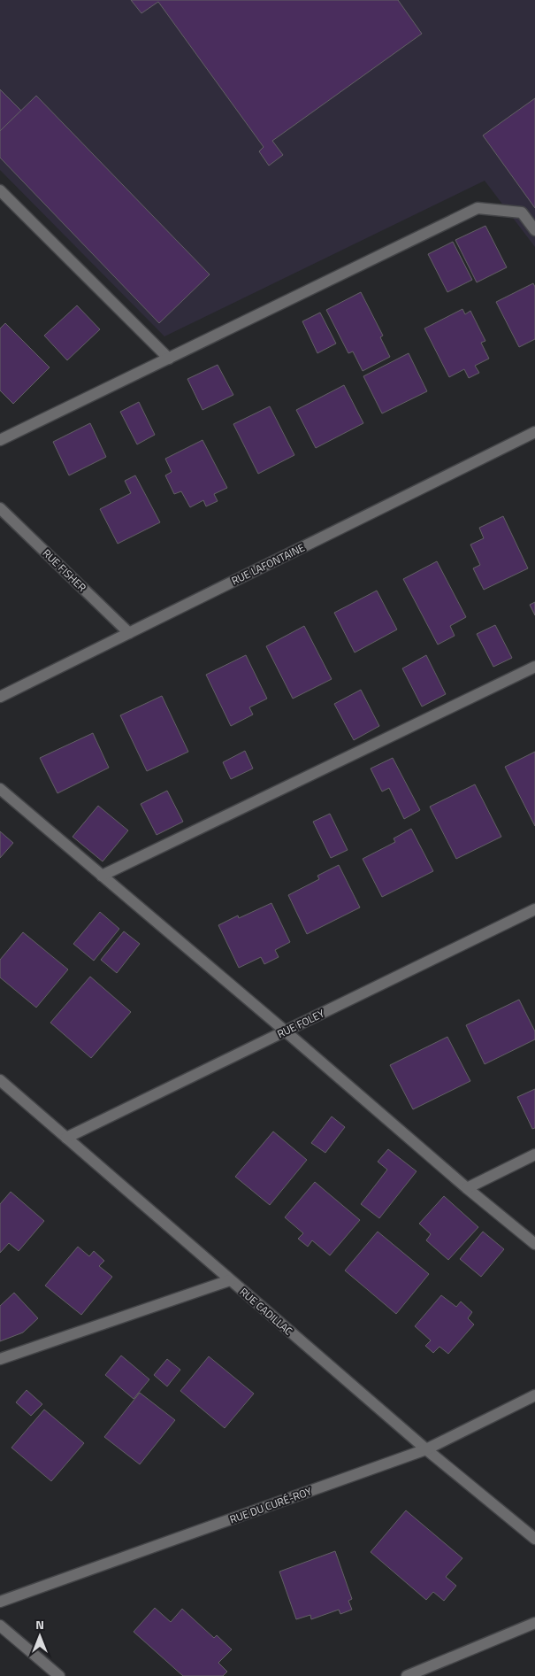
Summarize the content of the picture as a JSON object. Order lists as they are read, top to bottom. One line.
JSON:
{"streets":{"street":["RUE LAFONTAINE","RUE FISHER","RUE FOLEY","RUE CADILLAC","RUE DU CURÉ-ROY"]},"crossings":[["RUE LAFONTAINE","RUE FISHER"],["RUE FOLEY","RUE CADILLAC"],["RUE CADILLAC","RUE DU CURÉ-ROY"]],"north":"top"}
